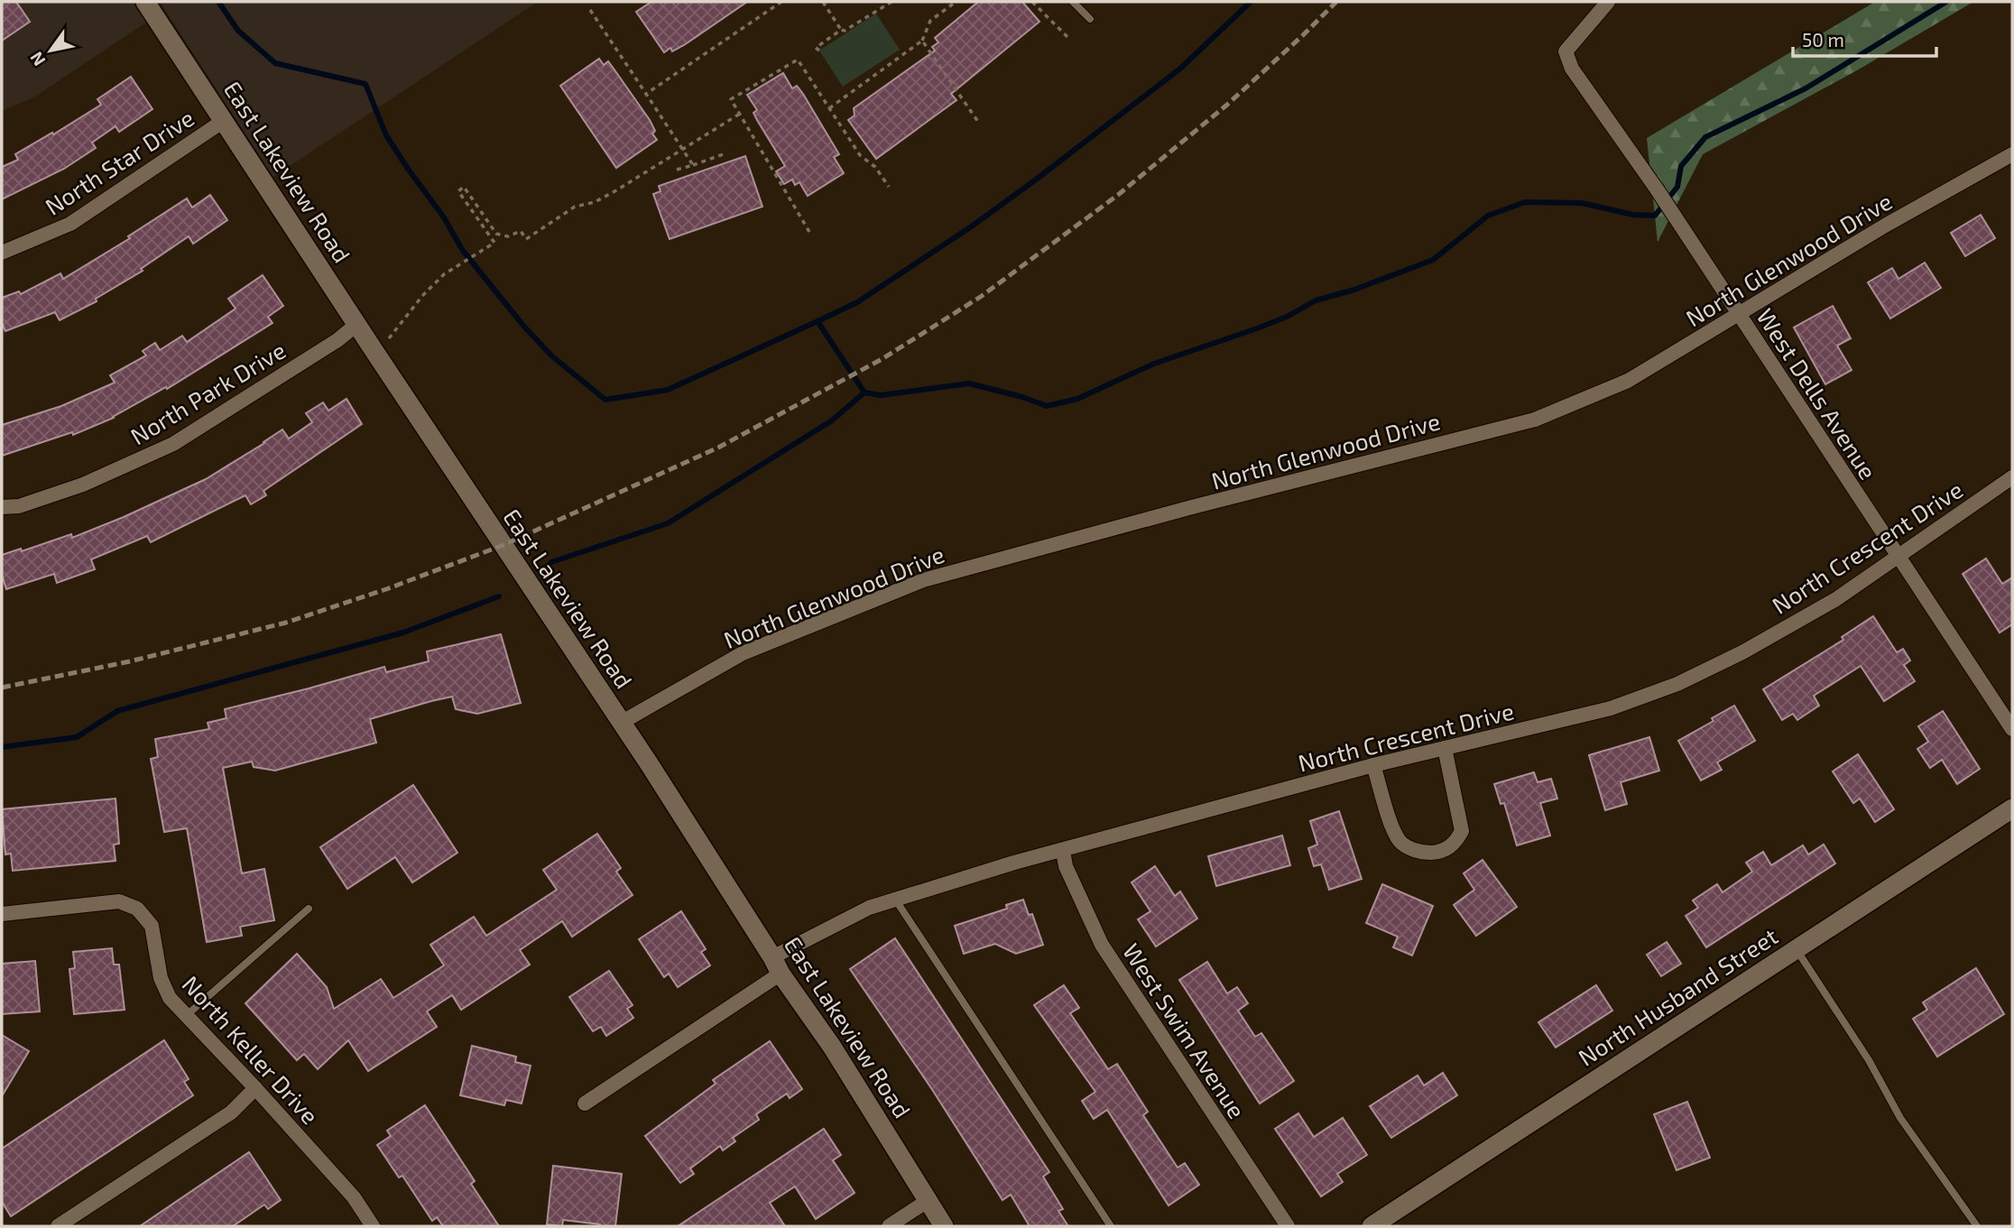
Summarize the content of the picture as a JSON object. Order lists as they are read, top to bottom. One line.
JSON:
{"streets":{"main road":["East Lakeview Road","North Husband Street"],"street":["North Star Drive","North Glenwood Drive","North Park Drive","West Dells Avenue","North Crescent Drive","West Swim Avenue","North Keller Drive"]},"crossings":[["North Star Drive","East Lakeview Road"],["East Lakeview Road","North Glenwood Drive"],["East Lakeview Road","North Park Drive"],["East Lakeview Road","North Crescent Drive"],["North Glenwood Drive","West Dells Avenue"],["West Dells Avenue","North Crescent Drive"],["North Crescent Drive","West Swim Avenue"]],"scale_bar":"50 m","north":"bottom left"}
